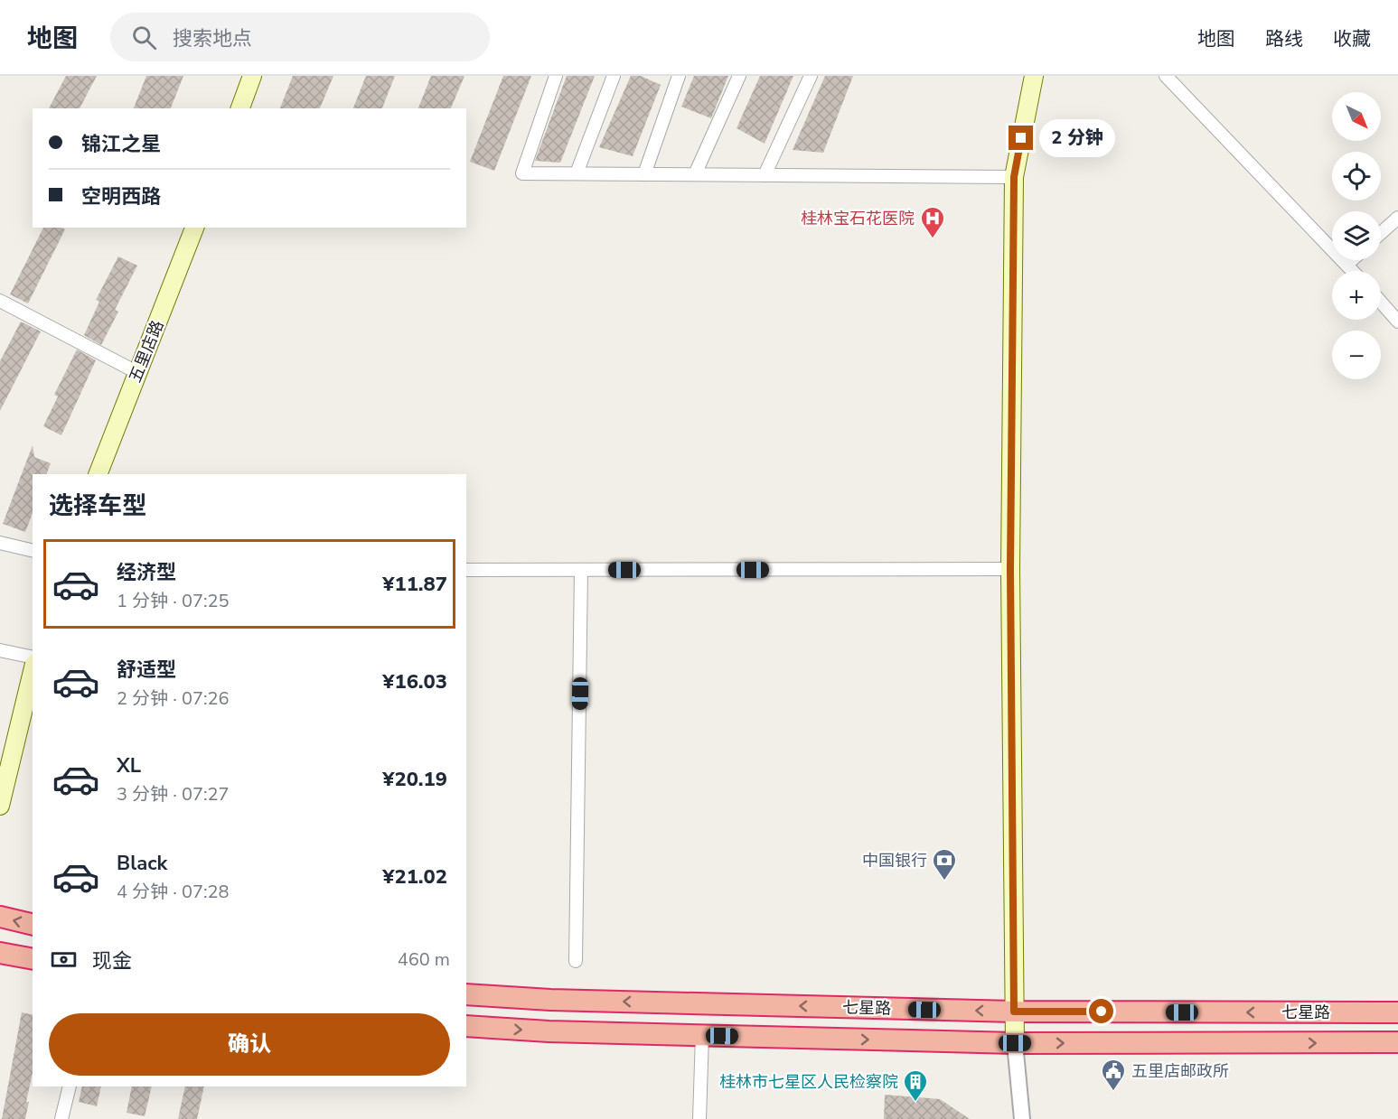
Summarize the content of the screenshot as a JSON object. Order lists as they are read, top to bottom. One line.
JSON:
{"streets":{"highway":["七星路"],"main road":["五里店路"]},"places":{"hospital":["桂林宝石花医院"],"bank":["中国银行"],"public building":["五里店邮政所"],"building":["桂林市七星区人民检察院"]},"north":"bottom right","page":{"header":"地图","search":"搜索地点","nav":["地图","路线","收藏"],"map_buttons":["+","−"],"banner":["锦江之星","空明西路"],"bubble":"2 分钟","heading":"选择车型","list":[{"name":"经济型","note":"1 分钟 · 07:25","value":"¥11.87"},{"name":"舒适型","note":"2 分钟 · 07:26","value":"¥16.03"},{"name":"XL","note":"3 分钟 · 07:27","value":"¥20.19"},{"name":"Black","note":"4 分钟 · 07:28","value":"¥21.02"}],"pay":["现金","460 m"],"buttons":"确认"}}
